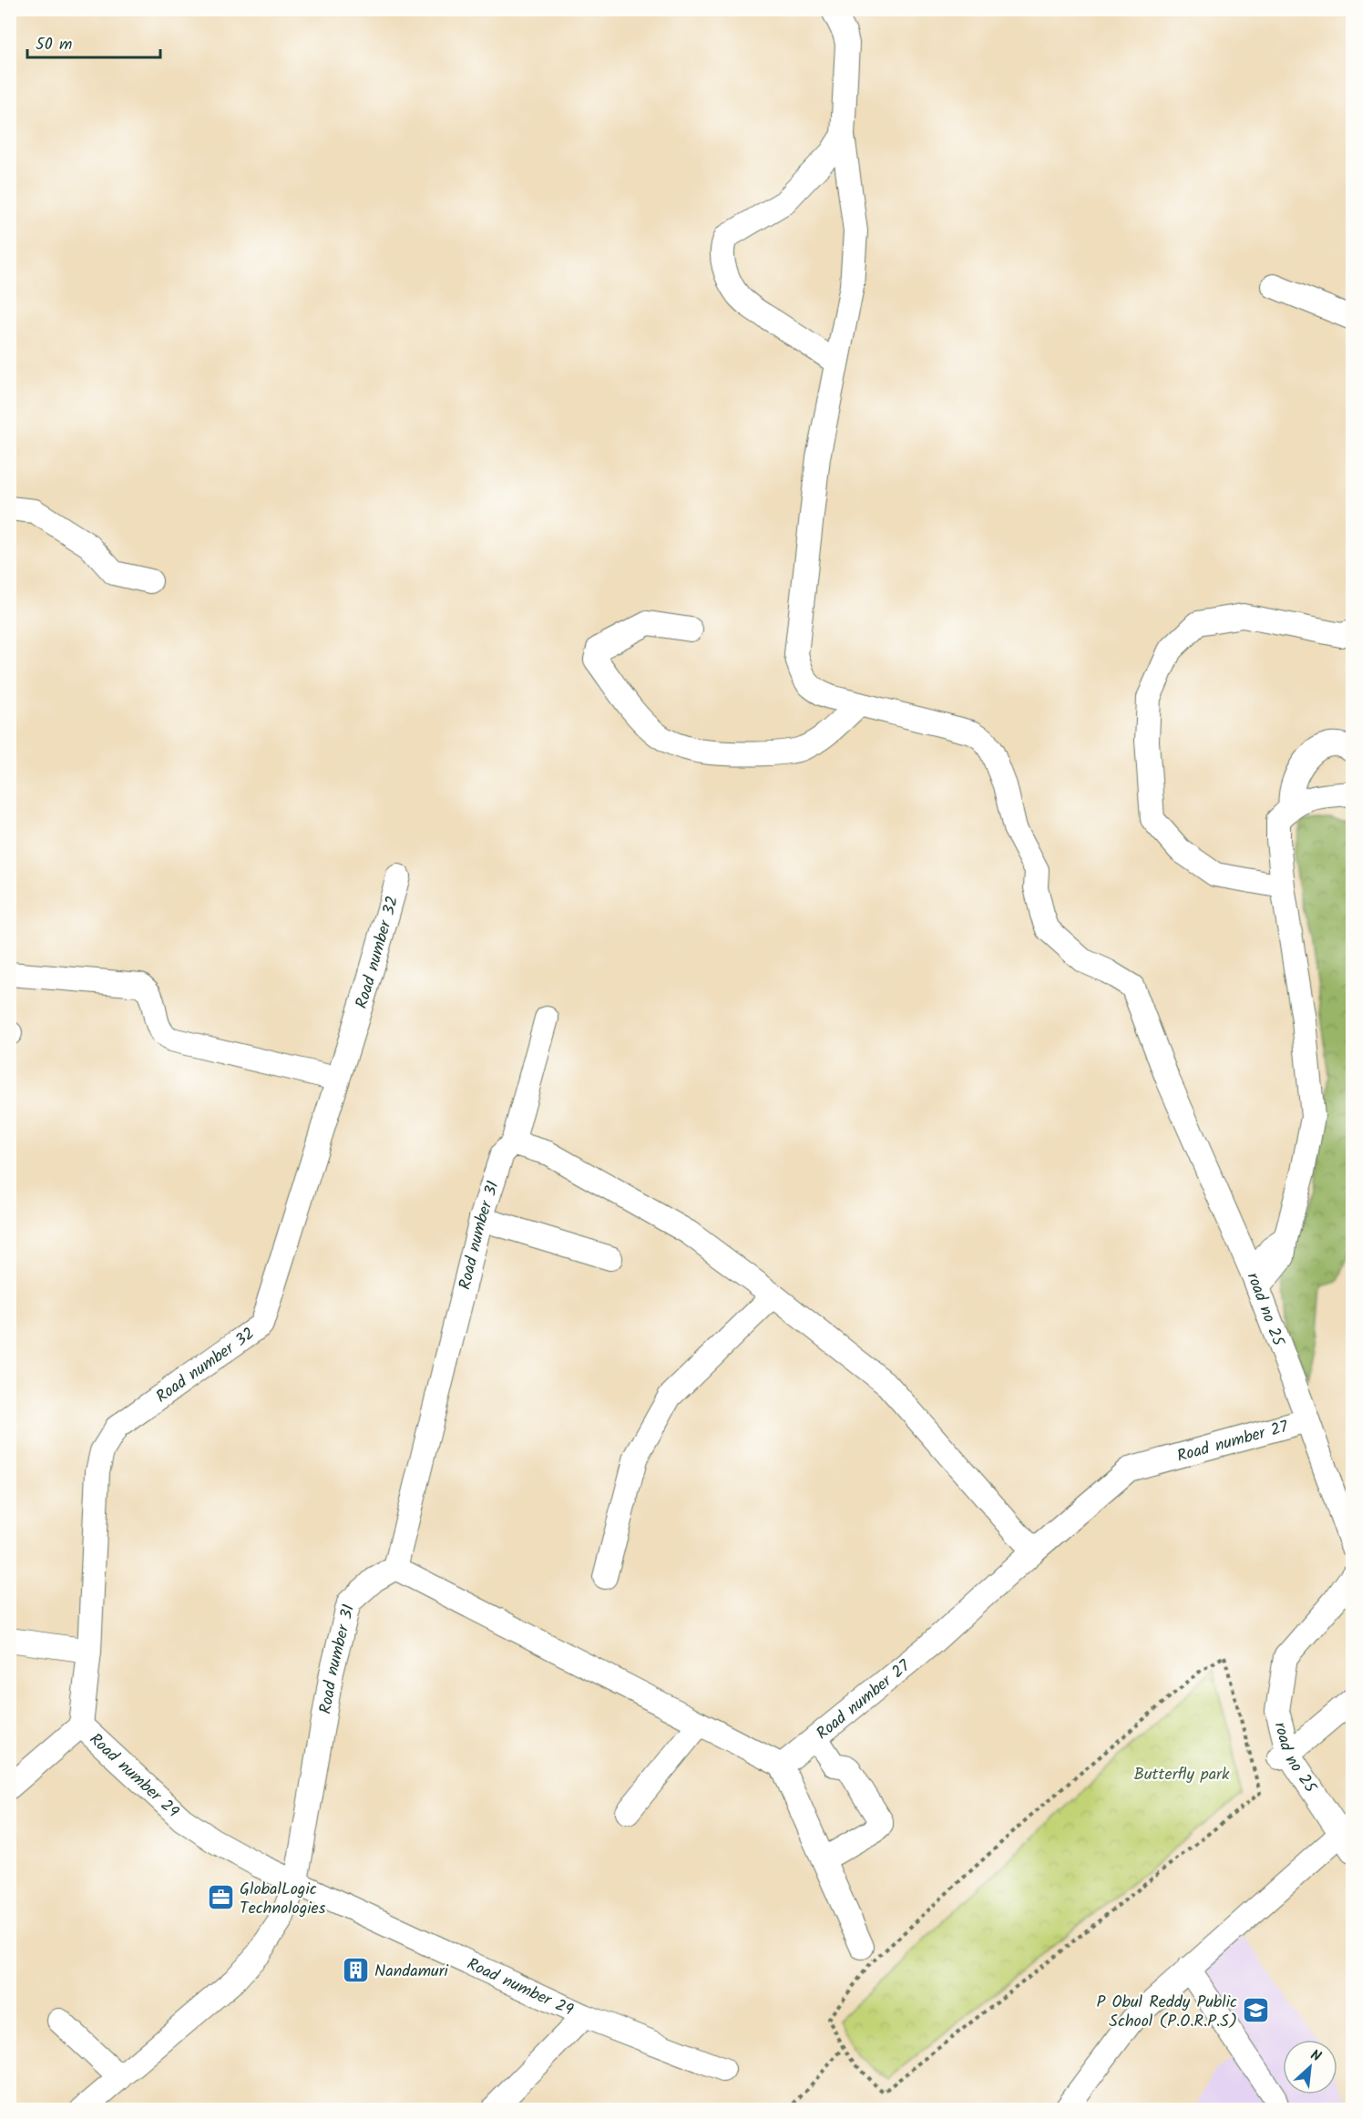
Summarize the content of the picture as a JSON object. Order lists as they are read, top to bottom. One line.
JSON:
{"streets":{"street":["Road number 32","Road number 31","road no 25","Road number 27","Road number 29"]},"crossings":[["Road number 32","Road number 29"],["Road number 31","Road number 29"],["road no 25","Road number 27"]],"parks":["Butterfly park"],"places":{"office":["GlobalLogic Technologies"],"building":["Nandamuri"],"school or university":["P Obul Reddy Public School (P.O.R.P.S)"]},"scale_bar":"50 m","north":"top right"}
